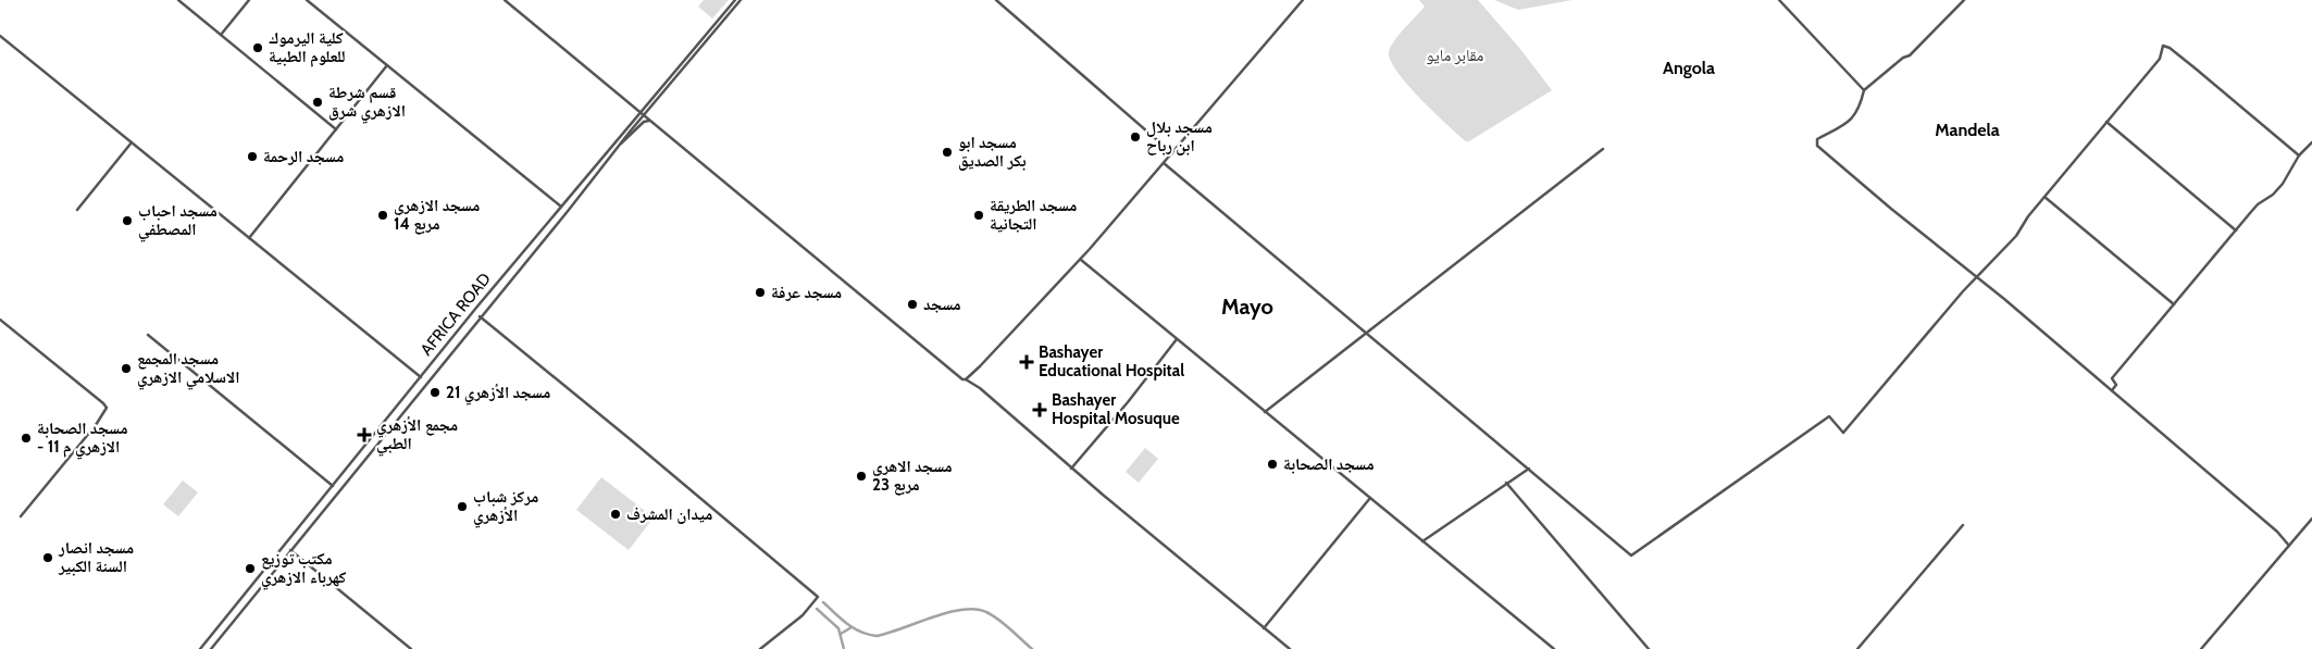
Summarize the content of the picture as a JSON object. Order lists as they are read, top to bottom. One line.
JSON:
{"streets":{"street":["AFRICA ROAD"]},"districts":["Angola","Mandela","Mayo"],"parks":["مقابر مايو"],"places":{"other":["كلية اليرموك للعلوم الطبية","قسم شرطة الازهري شرق","مسجد بلال ابن رباح","مسجد ابو بكر الصديق","مسجد الرحمة","مسجد الازهري مربع 14","مسجد الطريقة التجانية","مسجد احباب المصطفي","مسجد عرفة","مسجد","مسجد المجمع الاسلامي الازهري","مسجد الأزهري 21","مسجد الصحابة - الازهري م 11","مسجد الصحابة","مسجد الاهري مربع 23","مركز شباب الأزهري","ميدان المشرف","مسجد انصار السنة الكبير","مكتب توزيع كهرباء الازهري"],"health":["Bashayer Educational Hospital","Bashayer Hospital Mosuque","مجمع الأزهري الطبي"]}}
